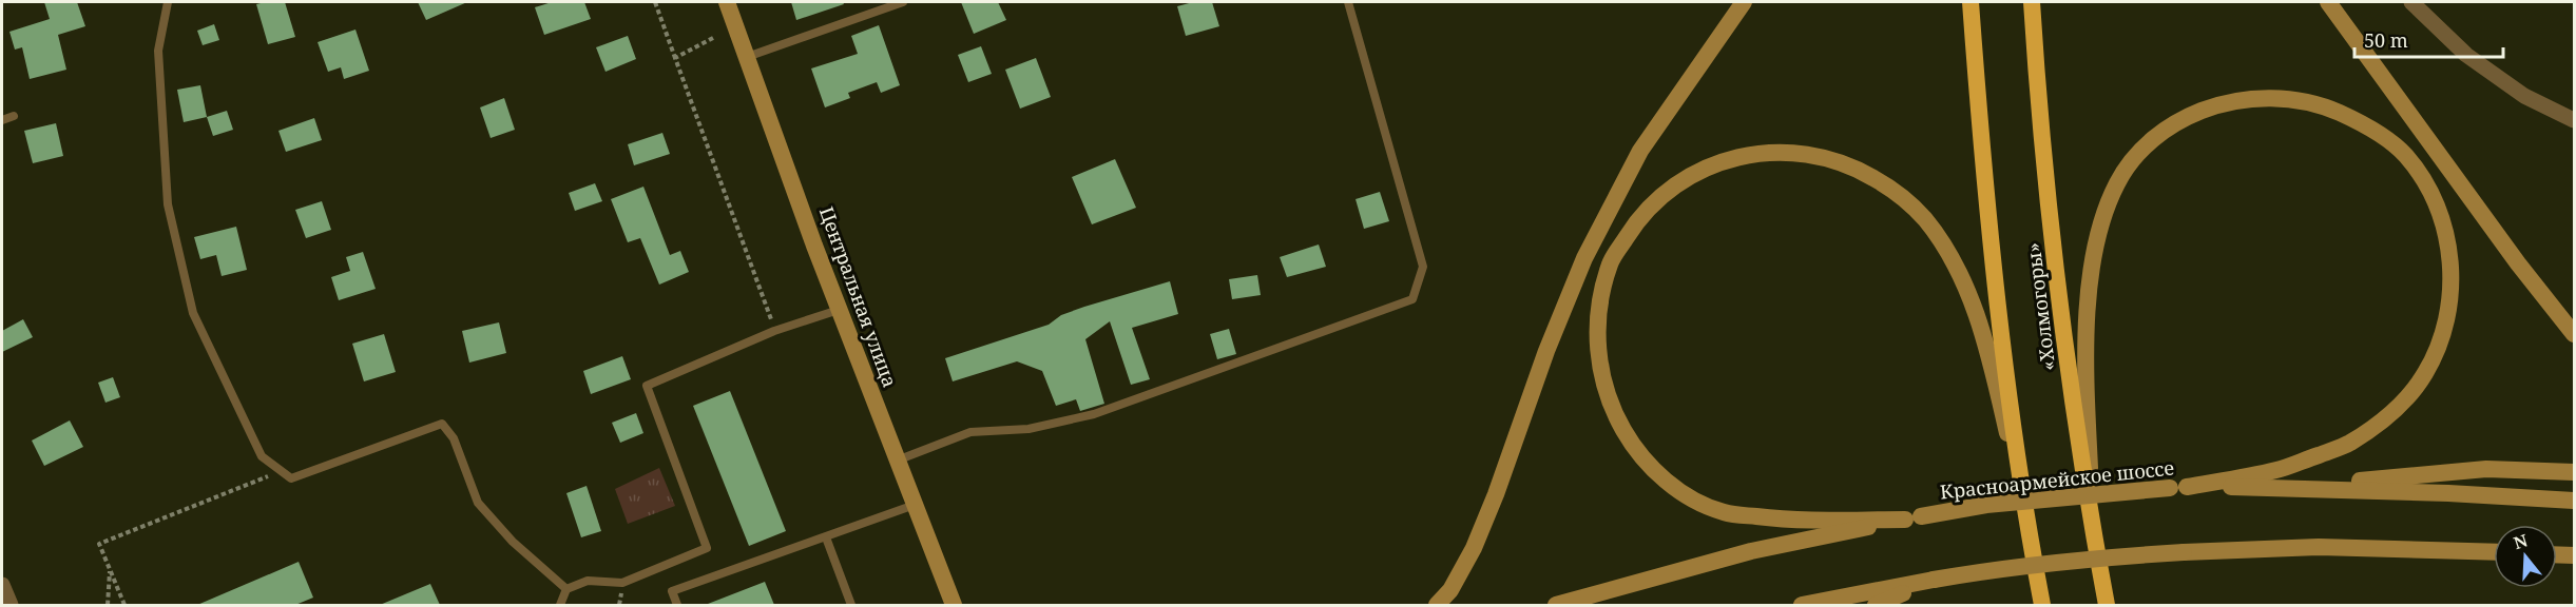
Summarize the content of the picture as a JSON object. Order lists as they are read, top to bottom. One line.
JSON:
{"streets":{"highway":["«Холмогоры»"],"main road":["Центральная улица","Красноармейское шоссе"]},"scale_bar":"50 m","north":"top"}
